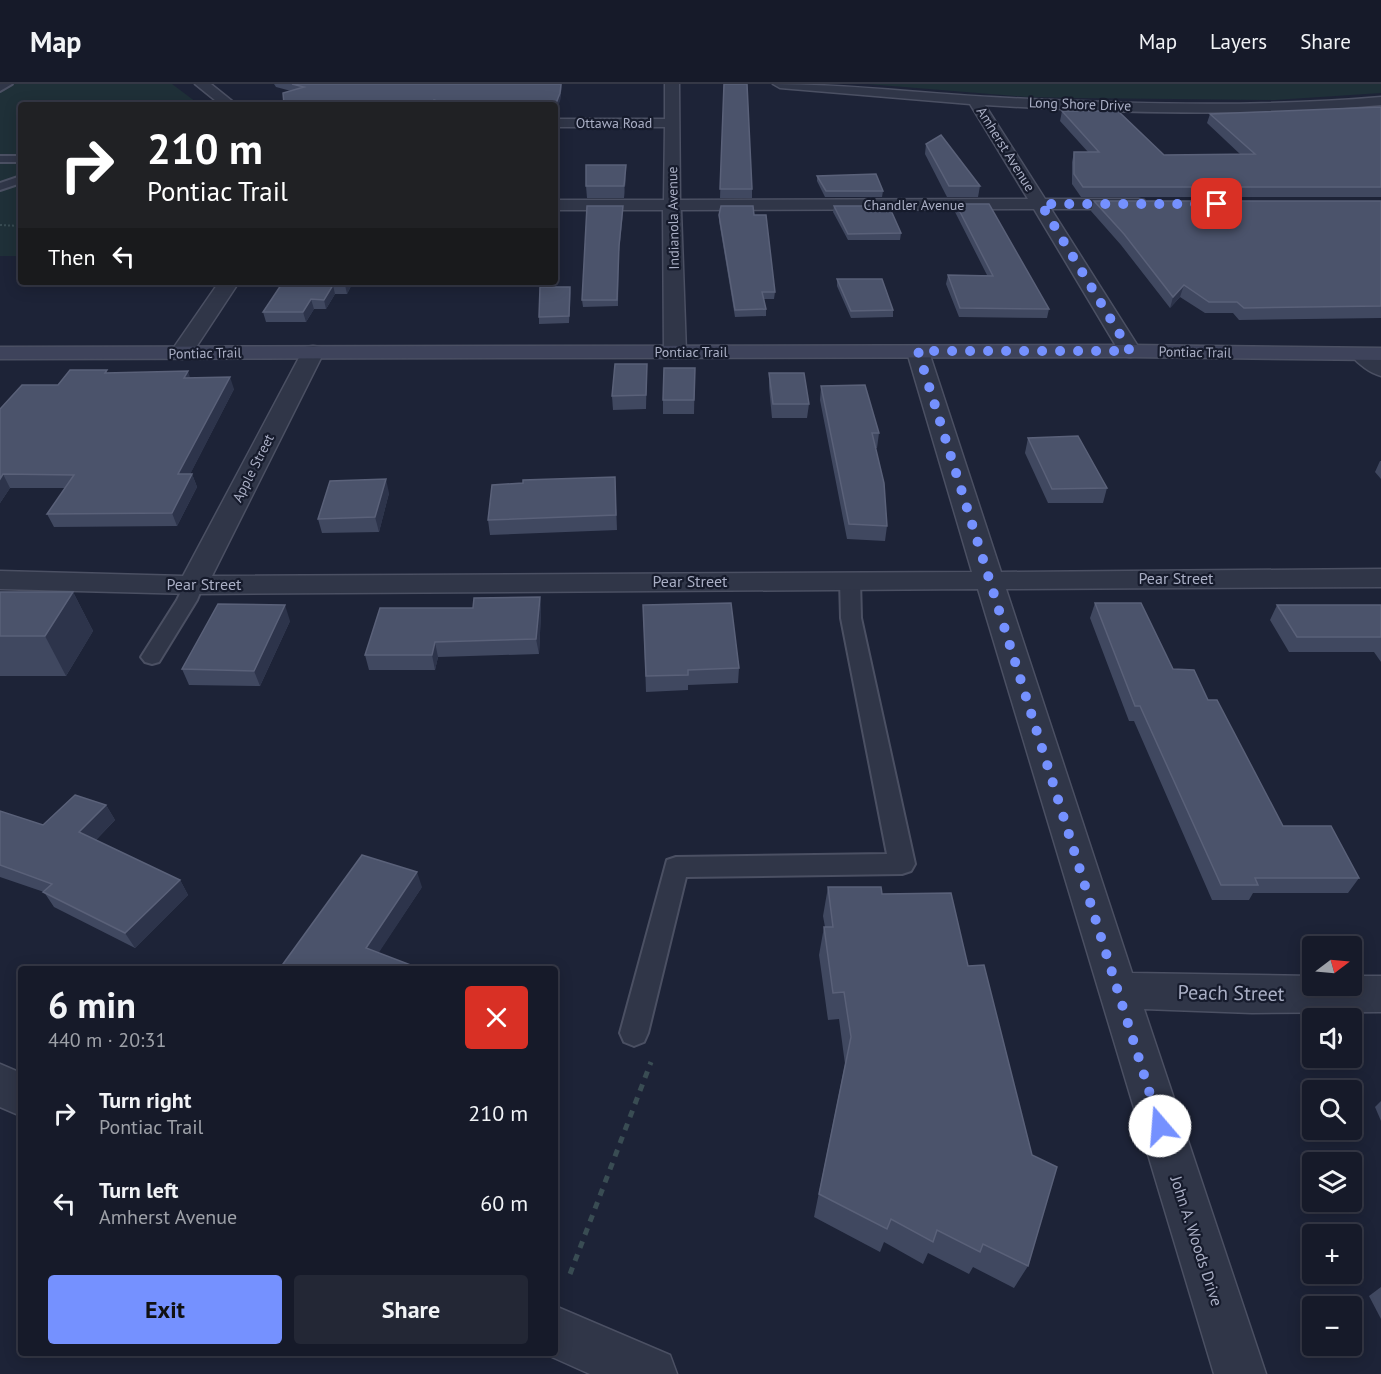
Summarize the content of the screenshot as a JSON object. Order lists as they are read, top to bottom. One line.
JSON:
{"streets":{"main road":["Pontiac Trail"],"street":["Long Shore Drive","Ottawa Road","Amherst Avenue","Chandler Avenue","Indianola Avenue","Apple Street","Pear Street","Peach Street","John A. Woods Drive"]},"crossings":[["Long Shore Drive","Amherst Avenue"],["Ottawa Road","Indianola Avenue"],["Amherst Avenue","Chandler Avenue"],["Amherst Avenue","Pontiac Trail"],["Chandler Avenue","Indianola Avenue"],["Indianola Avenue","Pontiac Trail"],["Pontiac Trail","Apple Street"],["Pontiac Trail","John A. Woods Drive"],["Apple Street","Pear Street"],["Pear Street","John A. Woods Drive"],["Peach Street","John A. Woods Drive"]],"north":"right","page":{"header":"Map","nav":["Map","Layers","Share"],"turn":["210 m","Pontiac Trail"],"then":"Then","map_buttons":["+","−"],"heading":["6 min","440 m · 20:31"],"list":[{"name":"Turn right","note":"Pontiac Trail","value":"210 m"},{"name":"Turn left","note":"Amherst Avenue","value":"60 m"}],"buttons":["Exit","Share"]}}
